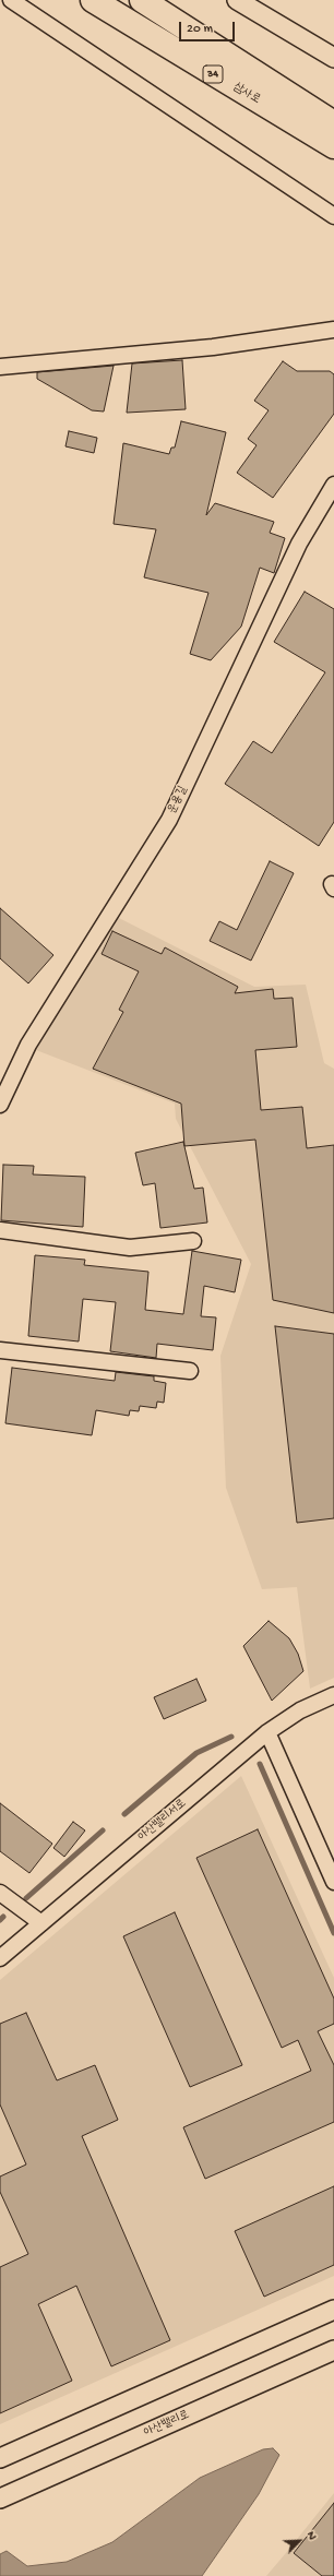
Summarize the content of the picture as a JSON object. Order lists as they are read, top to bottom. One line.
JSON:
{"streets":{"highway":["34","삼사로"],"street":["운용길","아산밸리서로","아산밸리로"]},"scale_bar":"20 m","north":"top right"}
